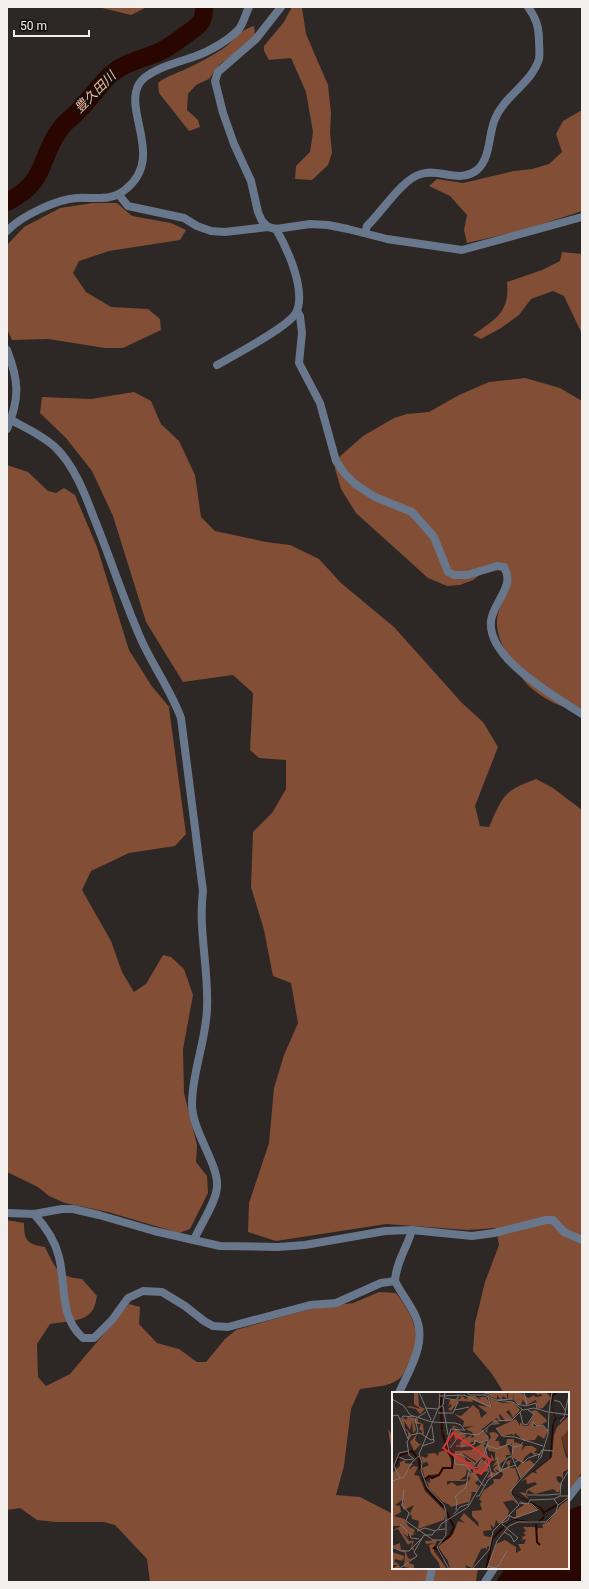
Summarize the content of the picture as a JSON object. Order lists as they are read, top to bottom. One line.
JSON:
{"water":["豊久田川"],"scale_bar":"50 m"}
